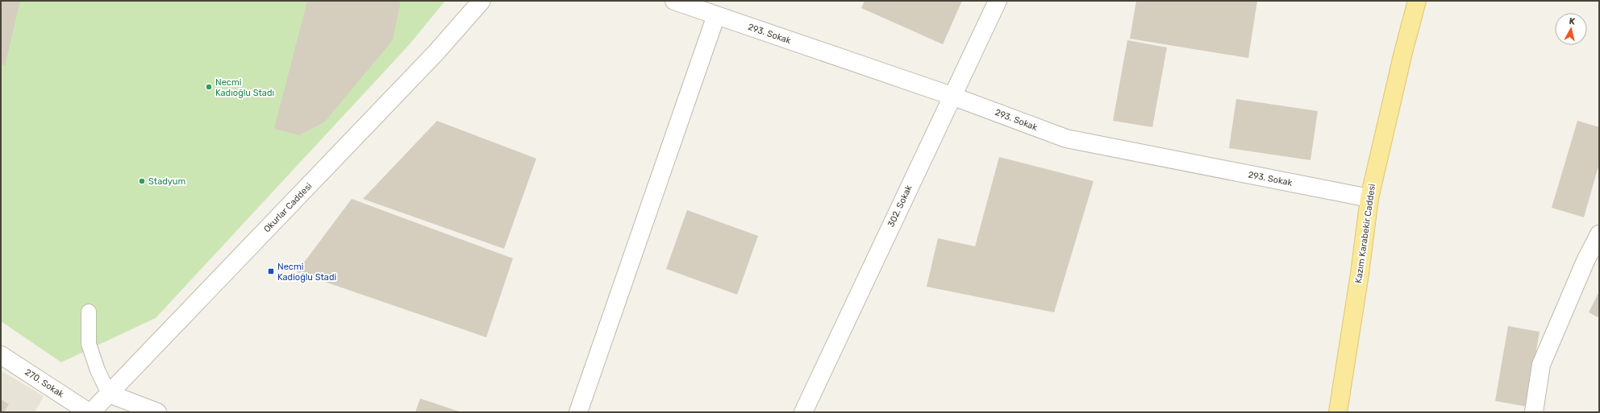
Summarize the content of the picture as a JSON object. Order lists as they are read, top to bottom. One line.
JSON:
{"streets":{"main road":["Kazım Karabekir Caddesi"],"street":["293. Sokak","302. Sokak","Okurlar Caddesi","270. Sokak"]},"crossings":[["293. Sokak","302. Sokak"],["293. Sokak","Kazım Karabekir Caddesi"]],"places":{"other":["Necmi Kadıoğlu Stadı","Stadyum"],"transit":["Necmi Kadioğlu Stadi"]},"north":"top"}
